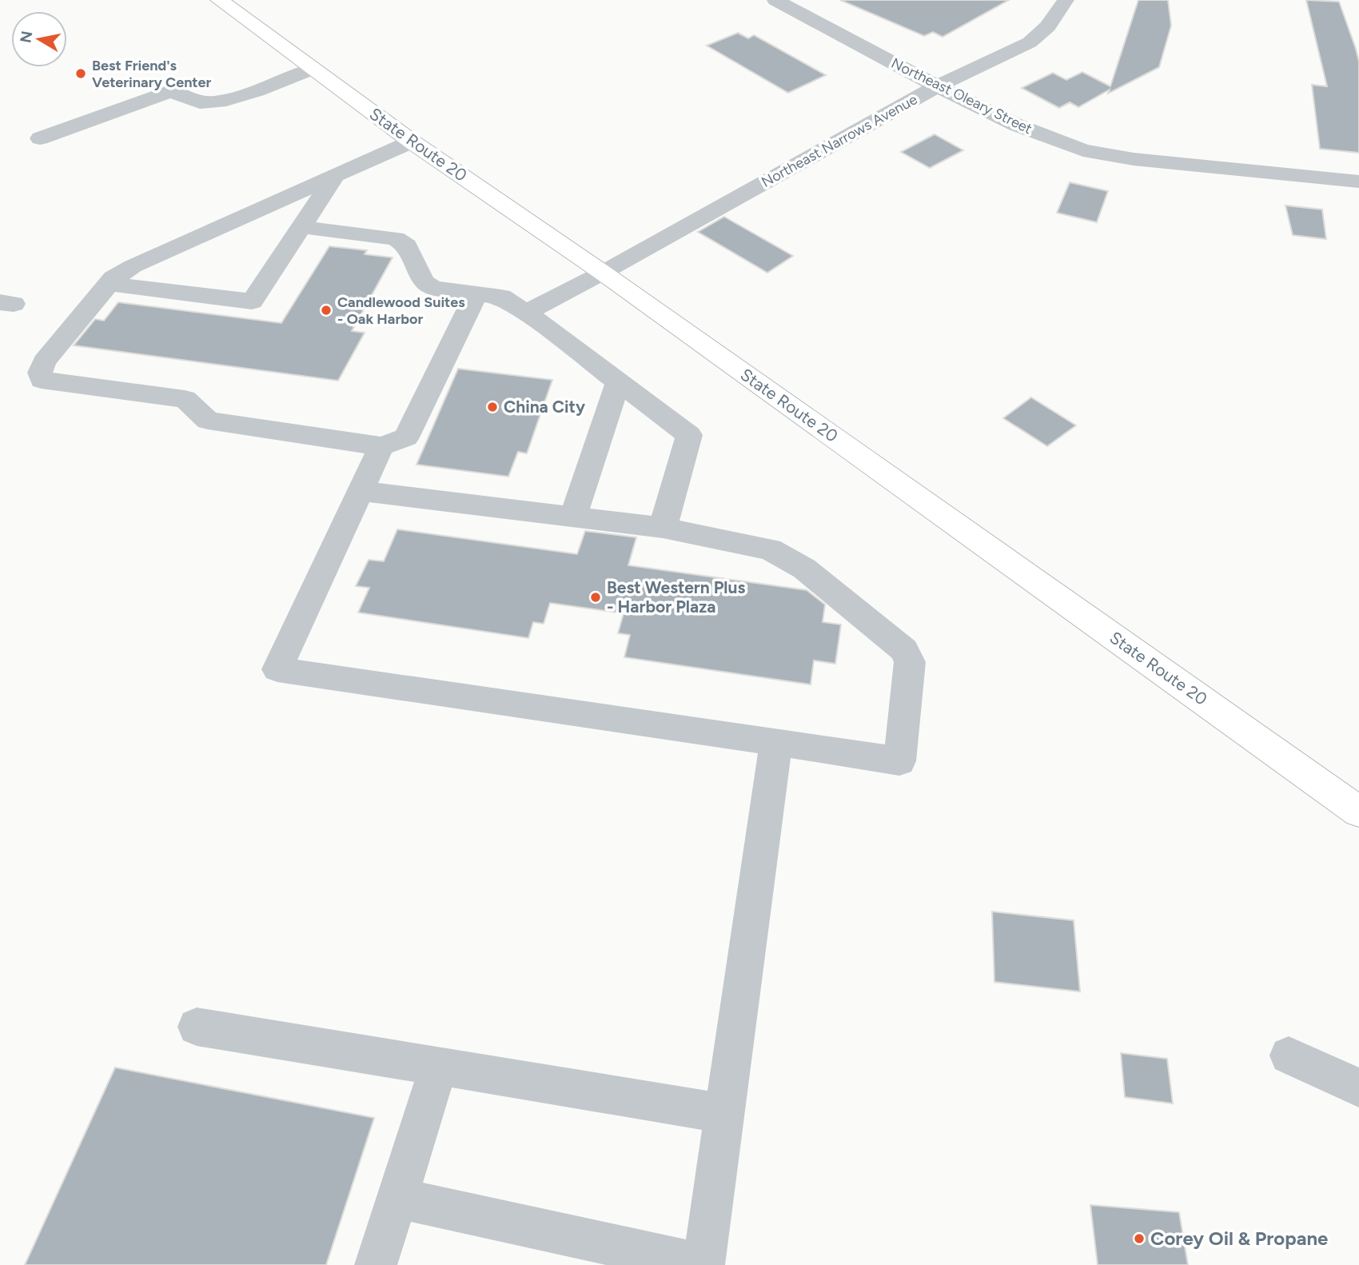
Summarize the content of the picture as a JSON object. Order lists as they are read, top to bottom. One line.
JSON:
{"streets":{"main road":["State Route 20"],"street":["Northeast Oleary Street","Northeast Narrows Avenue"]},"crossings":[["Northeast Oleary Street","Northeast Narrows Avenue"],["Northeast Narrows Avenue","State Route 20"]],"places":["Best Friend's Veterinary Center","Candlewood Suites - Oak Harbor","China City","Best Western Plus - Harbor Plaza","Corey Oil & Propane"],"north":"left"}
